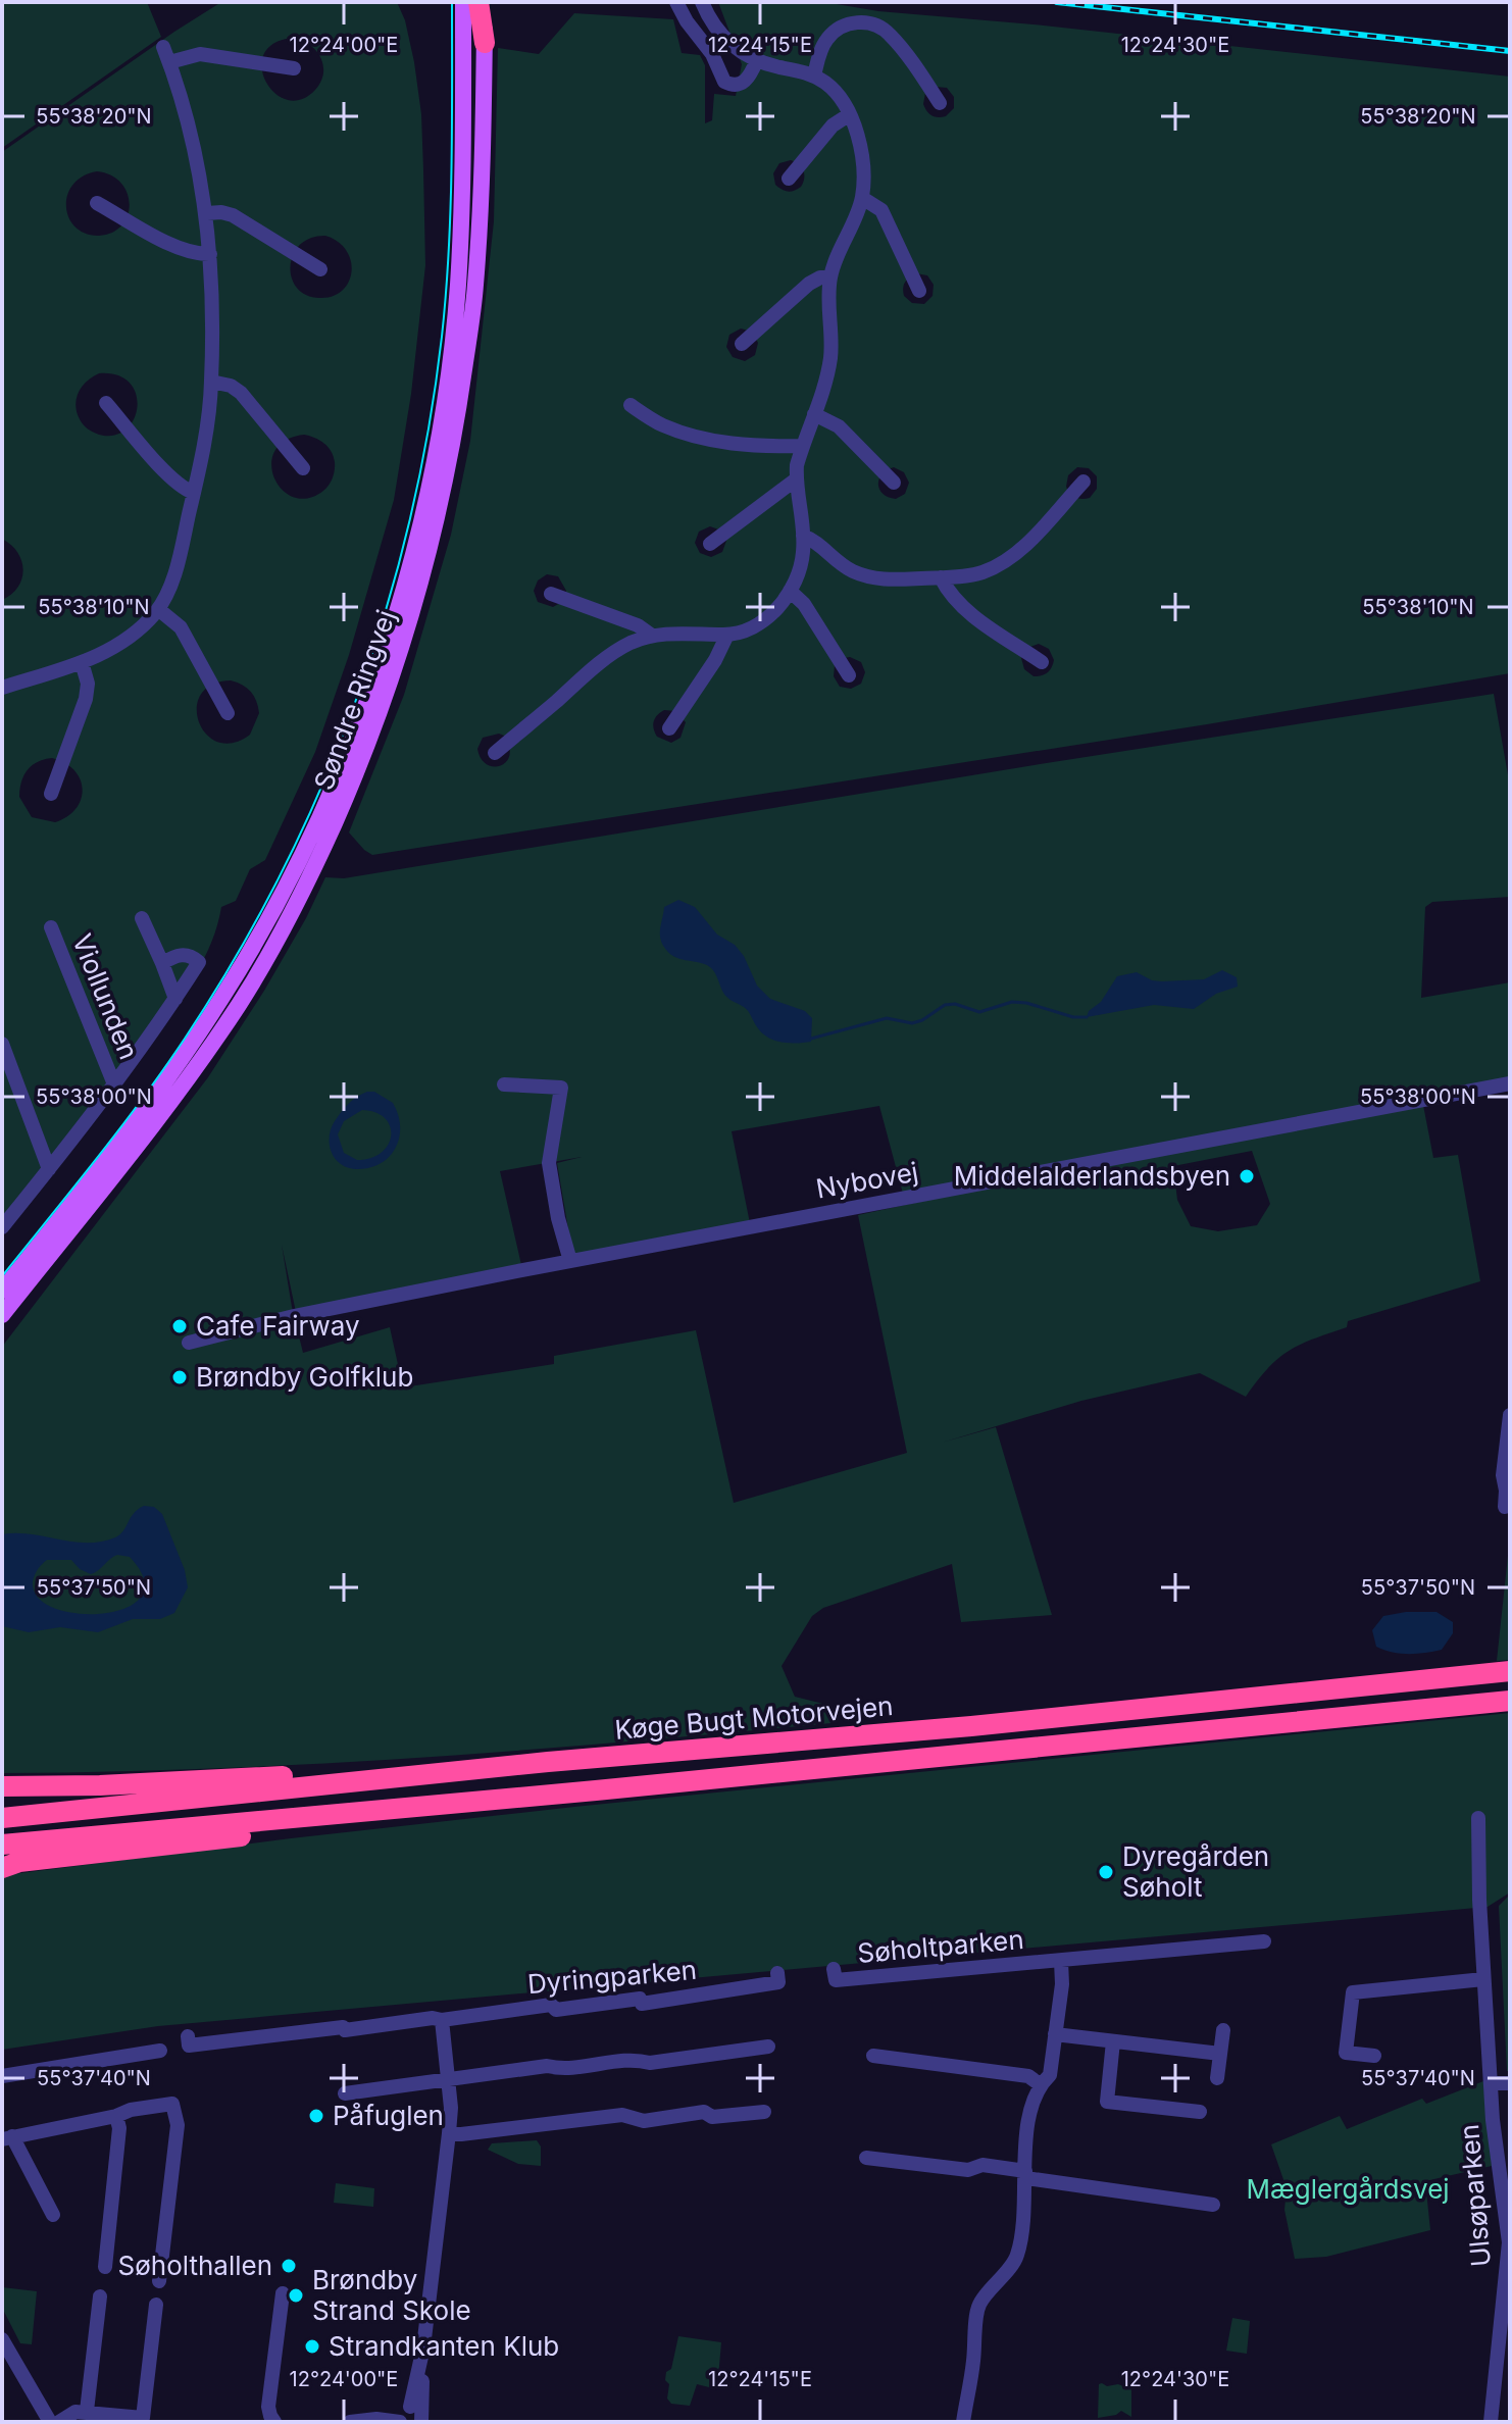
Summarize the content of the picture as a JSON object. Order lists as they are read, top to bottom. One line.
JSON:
{"streets":{"highway":["Køge Bugt Motorvejen"],"main road":["Søndre Ringvej"],"street":["Viollunden","Nybovej","Søholtparken","Dyringparken","Ulsøparken"]},"parks":["Mæglergårdsvej"],"places":["Middelalderlandsbyen","Cafe Fairway","Brøndby Golfklub","Dyregården Søholt","Påfuglen","Søholthallen","Brøndby Strand Skole","Strandkanten Klub"],"coordinates":["12°24'00\"E","12°24'15\"E","12°24'30\"E","55°38'20\"N","55°38'10\"N","55°38'00\"N","55°37'50\"N","55°37'40\"N"]}
